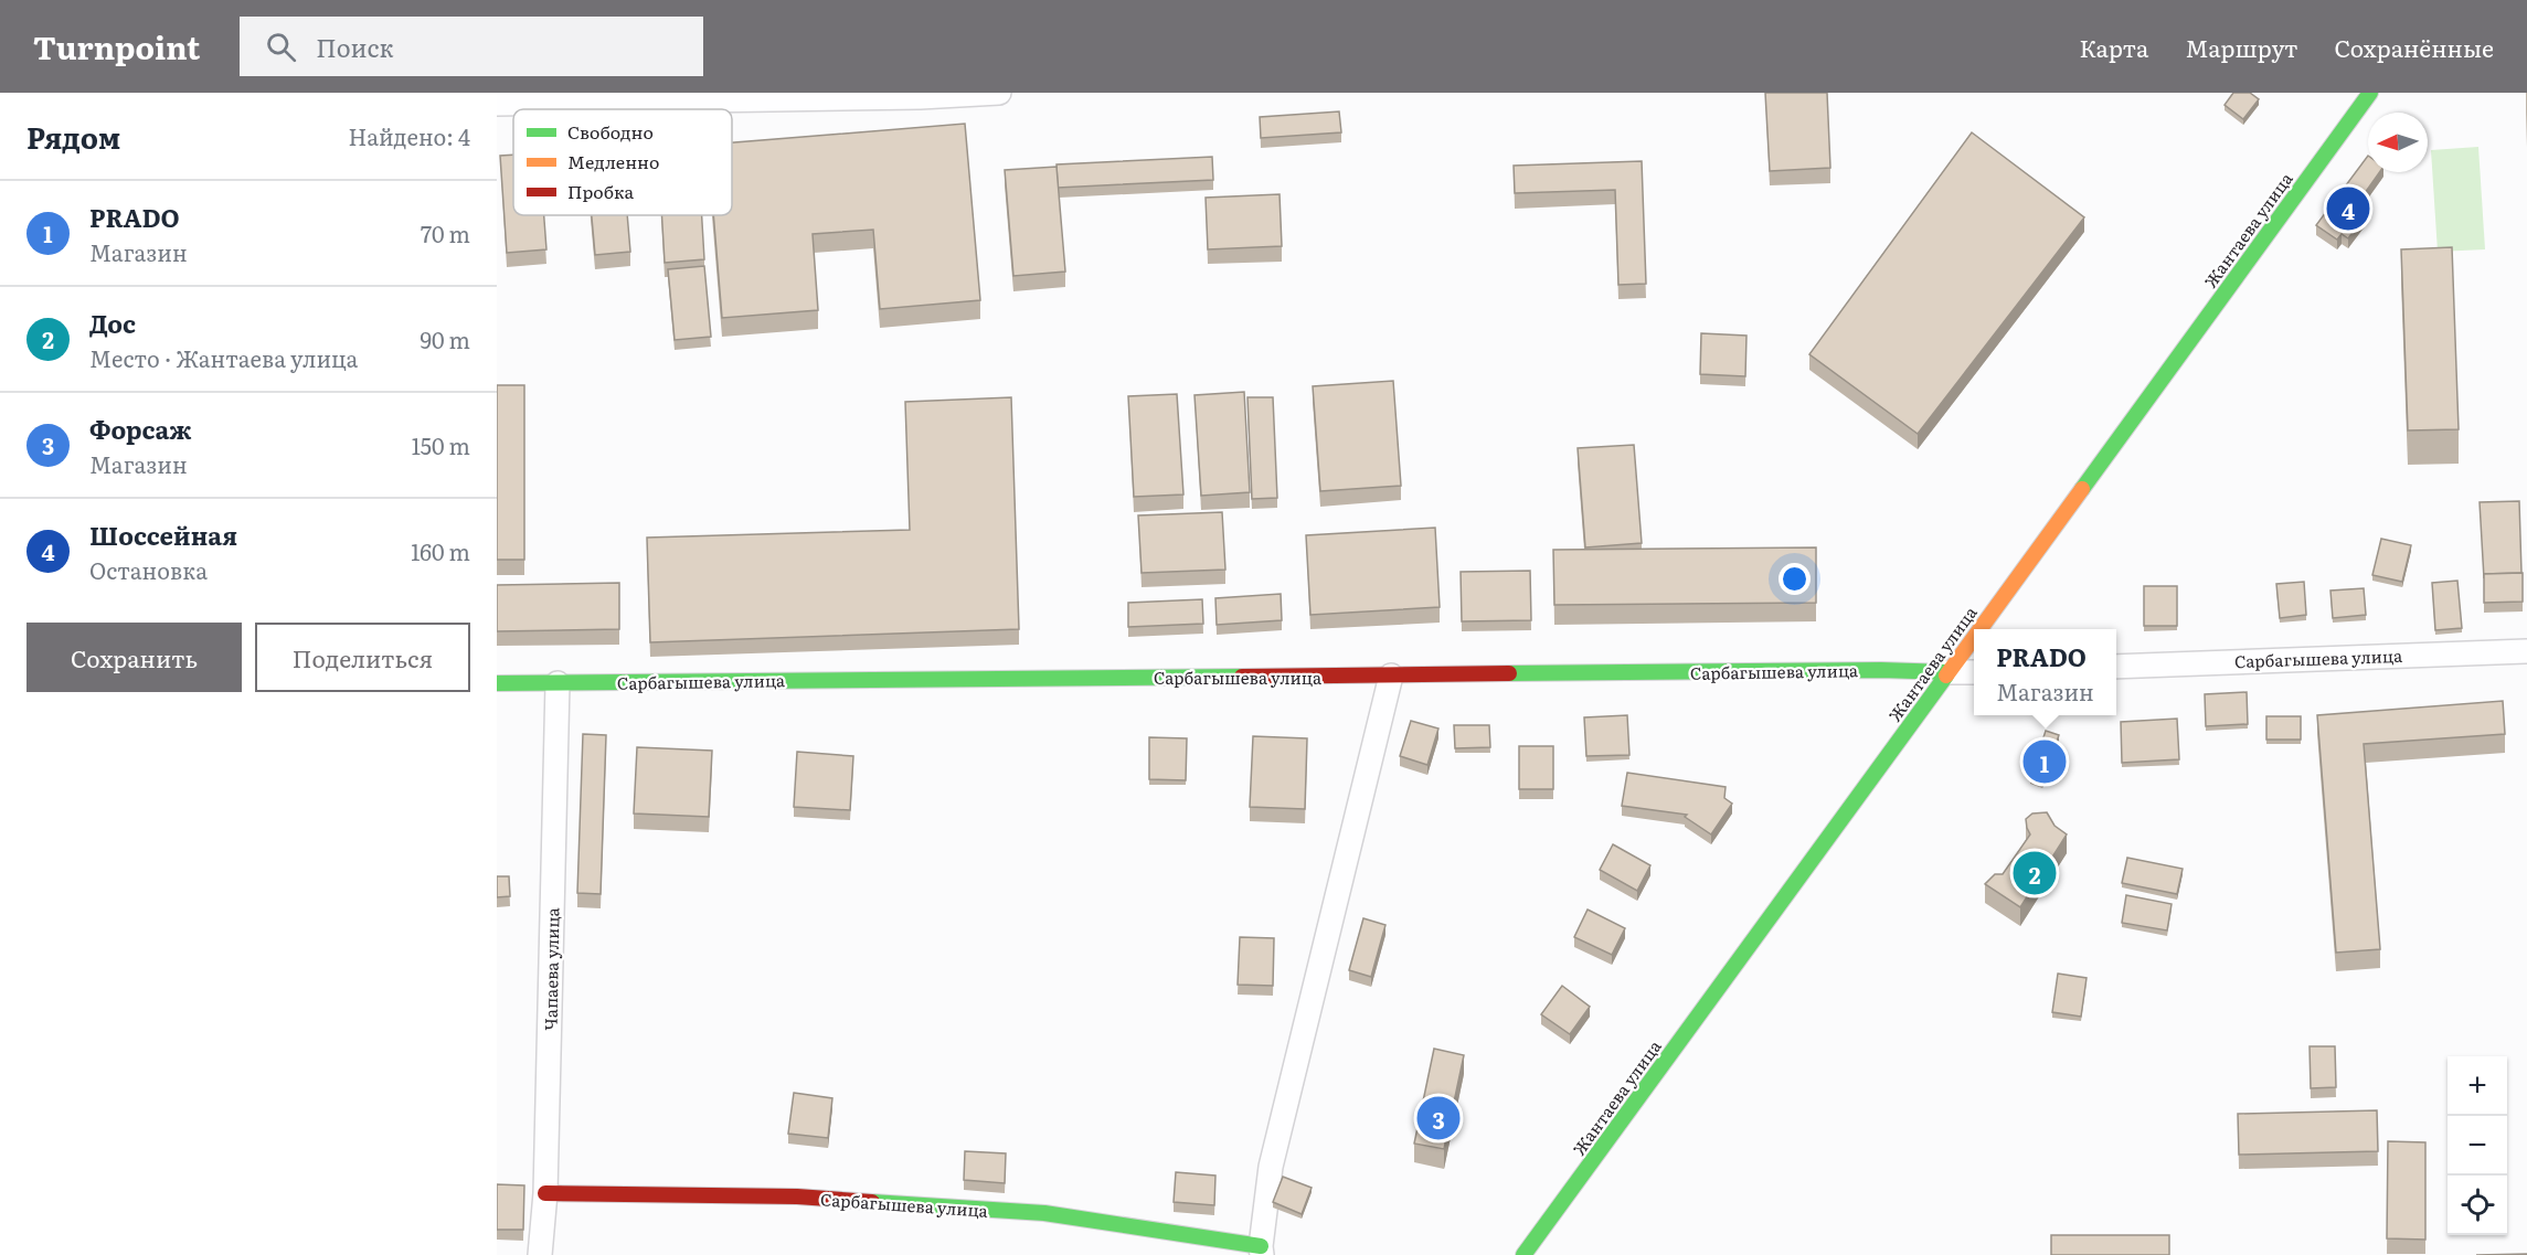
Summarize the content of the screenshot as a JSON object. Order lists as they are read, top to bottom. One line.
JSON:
{"streets":{"street":["Жантаева улица","Сарбагышева улица","Чапаева улица"]},"crossings":[["Жантаева улица","Сарбагышева улица"],["Сарбагышева улица","Чапаева улица"]],"legend":["Свободно","Медленно","Пробка"],"north":"left","page":{"header":"Turnpoint","search":"Поиск","nav":["Карта","Маршрут","Сохранённые"],"heading":["Рядом","Найдено: 4"],"list":[{"mark":"1","name":"PRADO","note":"Магазин","value":"70 m"},{"mark":"2","name":"Дос","note":"Место · Жантаева улица","value":"90 m"},{"mark":"3","name":"Форсаж","note":"Магазин","value":"150 m"},{"mark":"4","name":"Шоссейная","note":"Остановка","value":"160 m"}],"pins":["4","1","2","3"],"buttons":["Сохранить","Поделиться"],"popup":["PRADO","Магазин"],"map_buttons":["+","−"]}}
